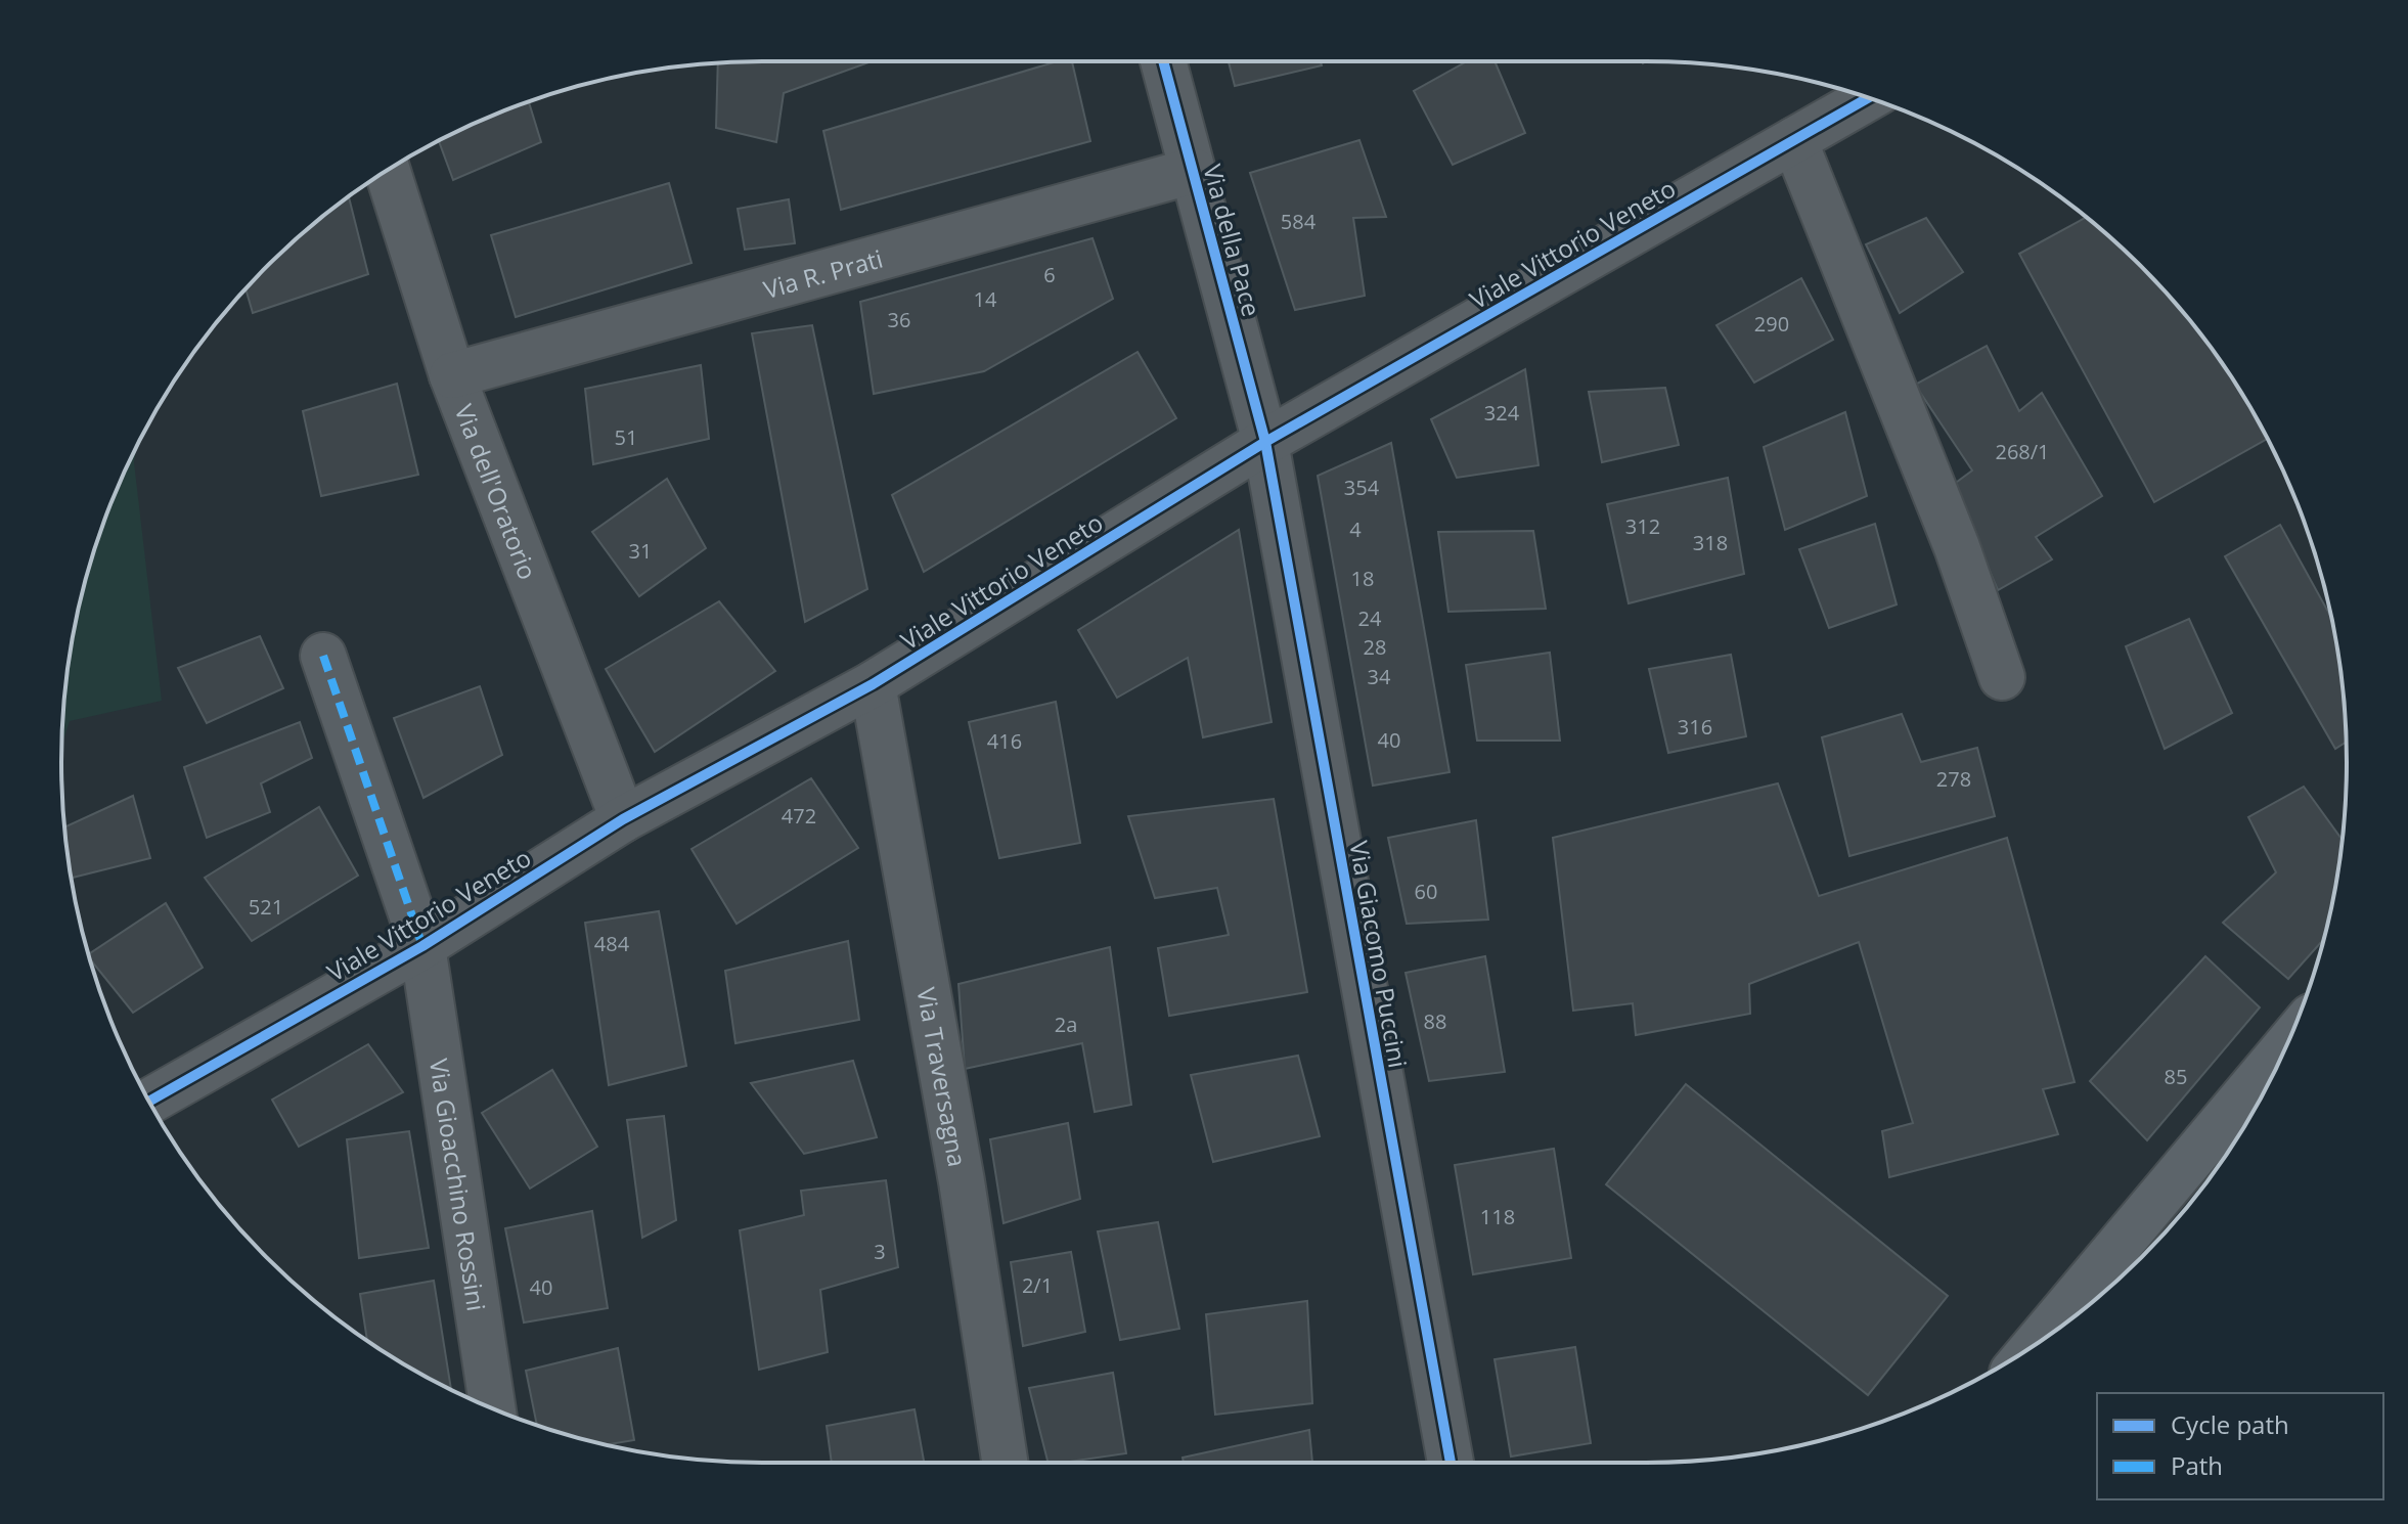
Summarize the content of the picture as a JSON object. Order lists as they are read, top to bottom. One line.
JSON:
{"streets":{"street":["Via della Pace","Viale Vittorio Veneto","Via R. Prati","Via dell'Oratorio","Via Giacomo Puccini","Via Traversagna","Via Gioacchino Rossini"]},"crossings":[["Via della Pace","Viale Vittorio Veneto"],["Via della Pace","Via R. Prati"],["Via della Pace","Via Giacomo Puccini"],["Viale Vittorio Veneto","Via dell'Oratorio"],["Viale Vittorio Veneto","Via Giacomo Puccini"],["Viale Vittorio Veneto","Via Traversagna"],["Viale Vittorio Veneto","Via Gioacchino Rossini"],["Via R. Prati","Via dell'Oratorio"]],"house_numbers":["584","6","14","36","290","324","51","268/1","354","312","4","318","31","18","24","28","34","316","40","416","278","472","60","521","484","88","2a","85","118","3","2/1","40"],"legend":["Cycle path","Path"]}
